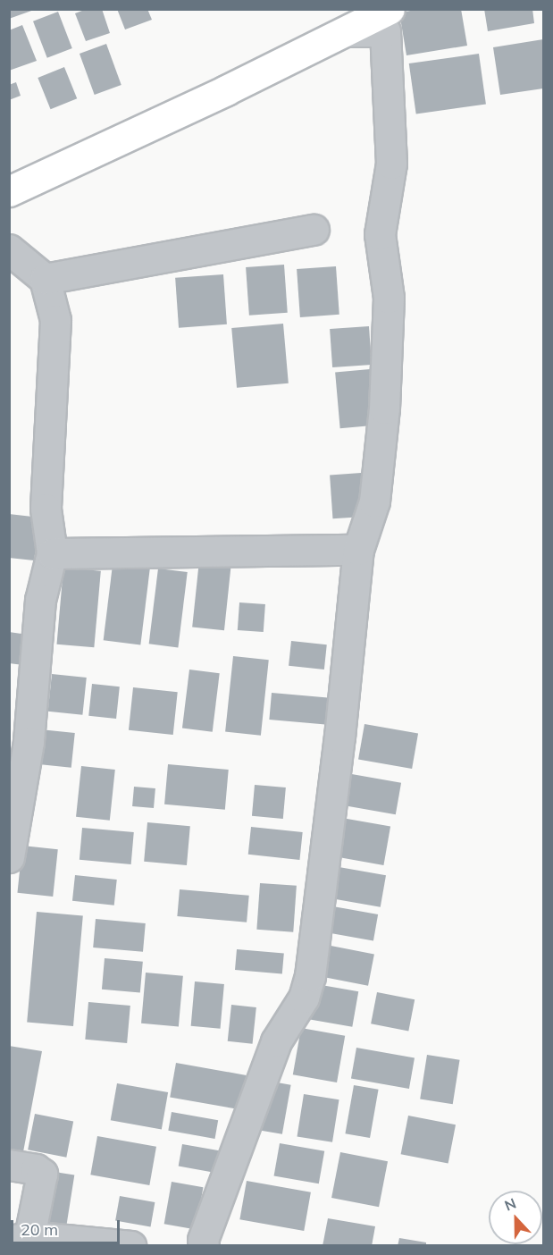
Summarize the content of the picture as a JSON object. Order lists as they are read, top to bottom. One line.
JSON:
{"scale_bar":"20 m","north":"top"}
